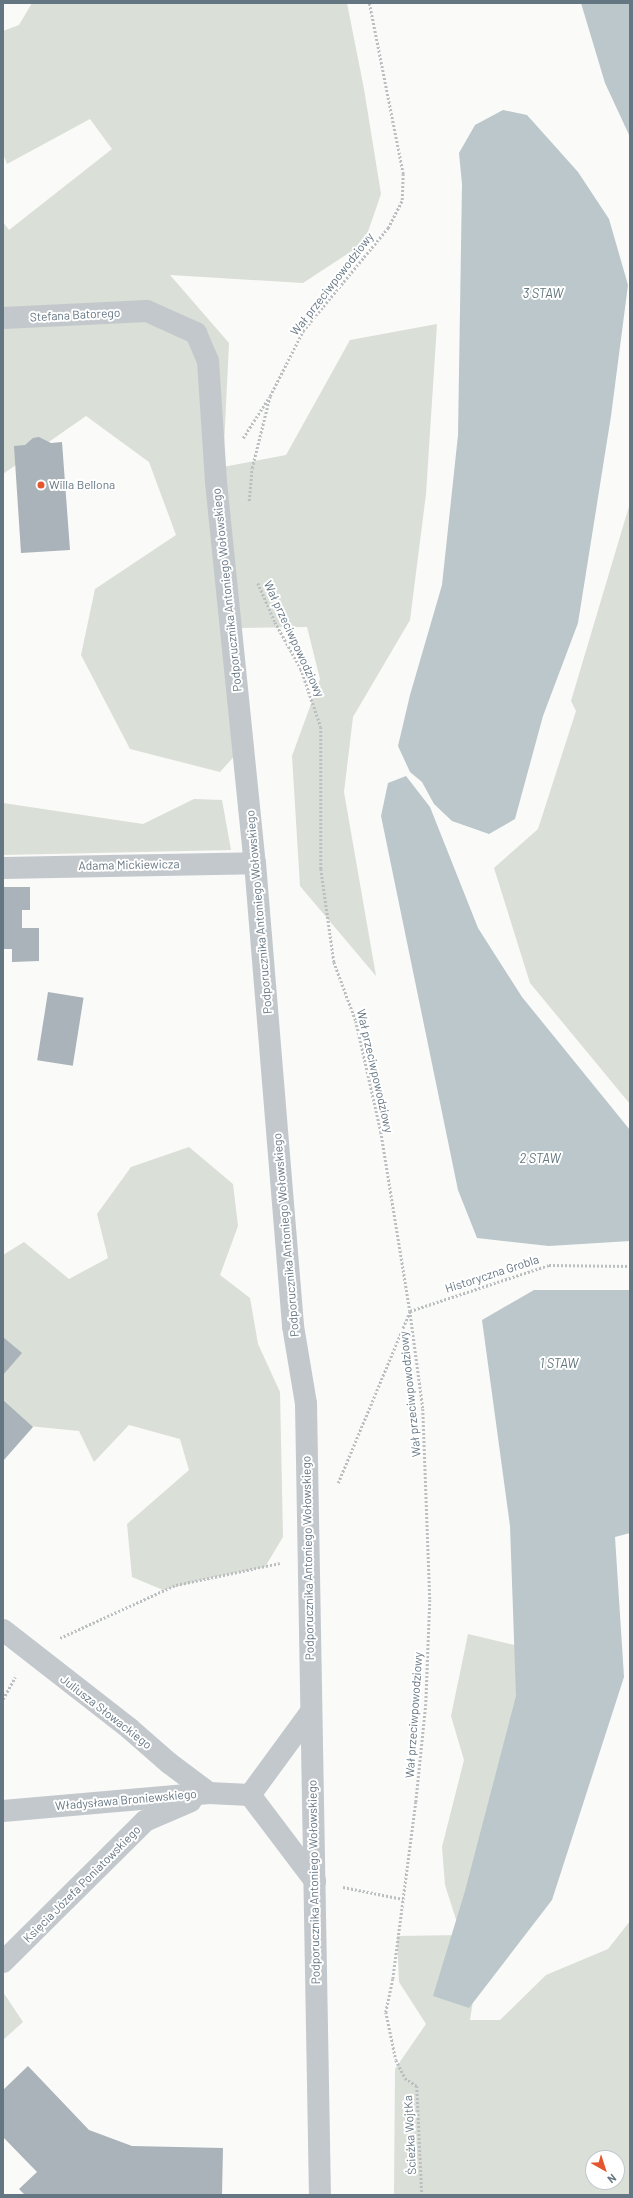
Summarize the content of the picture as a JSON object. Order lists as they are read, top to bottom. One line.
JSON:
{"streets":{"street":["Stefana Batorego","Podporucznika Antoniego Wołowskiego","Adama Mickiewicza","Juliusza Słowackiego","Władysława Broniewskiego","Księcia Józefa Poniatowskiego"],"path":["Wał przeciwpowodziowy","Historyczna Grobla","Ścieżka WojtKa"]},"crossings":[["Wał przeciwpowodziowy","Historyczna Grobla"],["Wał przeciwpowodziowy","Ścieżka WojtKa"],["Stefana Batorego","Podporucznika Antoniego Wołowskiego"],["Podporucznika Antoniego Wołowskiego","Adama Mickiewicza"],["Juliusza Słowackiego","Władysława Broniewskiego"],["Juliusza Słowackiego","Księcia Józefa Poniatowskiego"],["Władysława Broniewskiego","Księcia Józefa Poniatowskiego"]],"water":["3 STAW","2 STAW","1 STAW"],"places":["Willa Bellona"],"north":"bottom right"}
